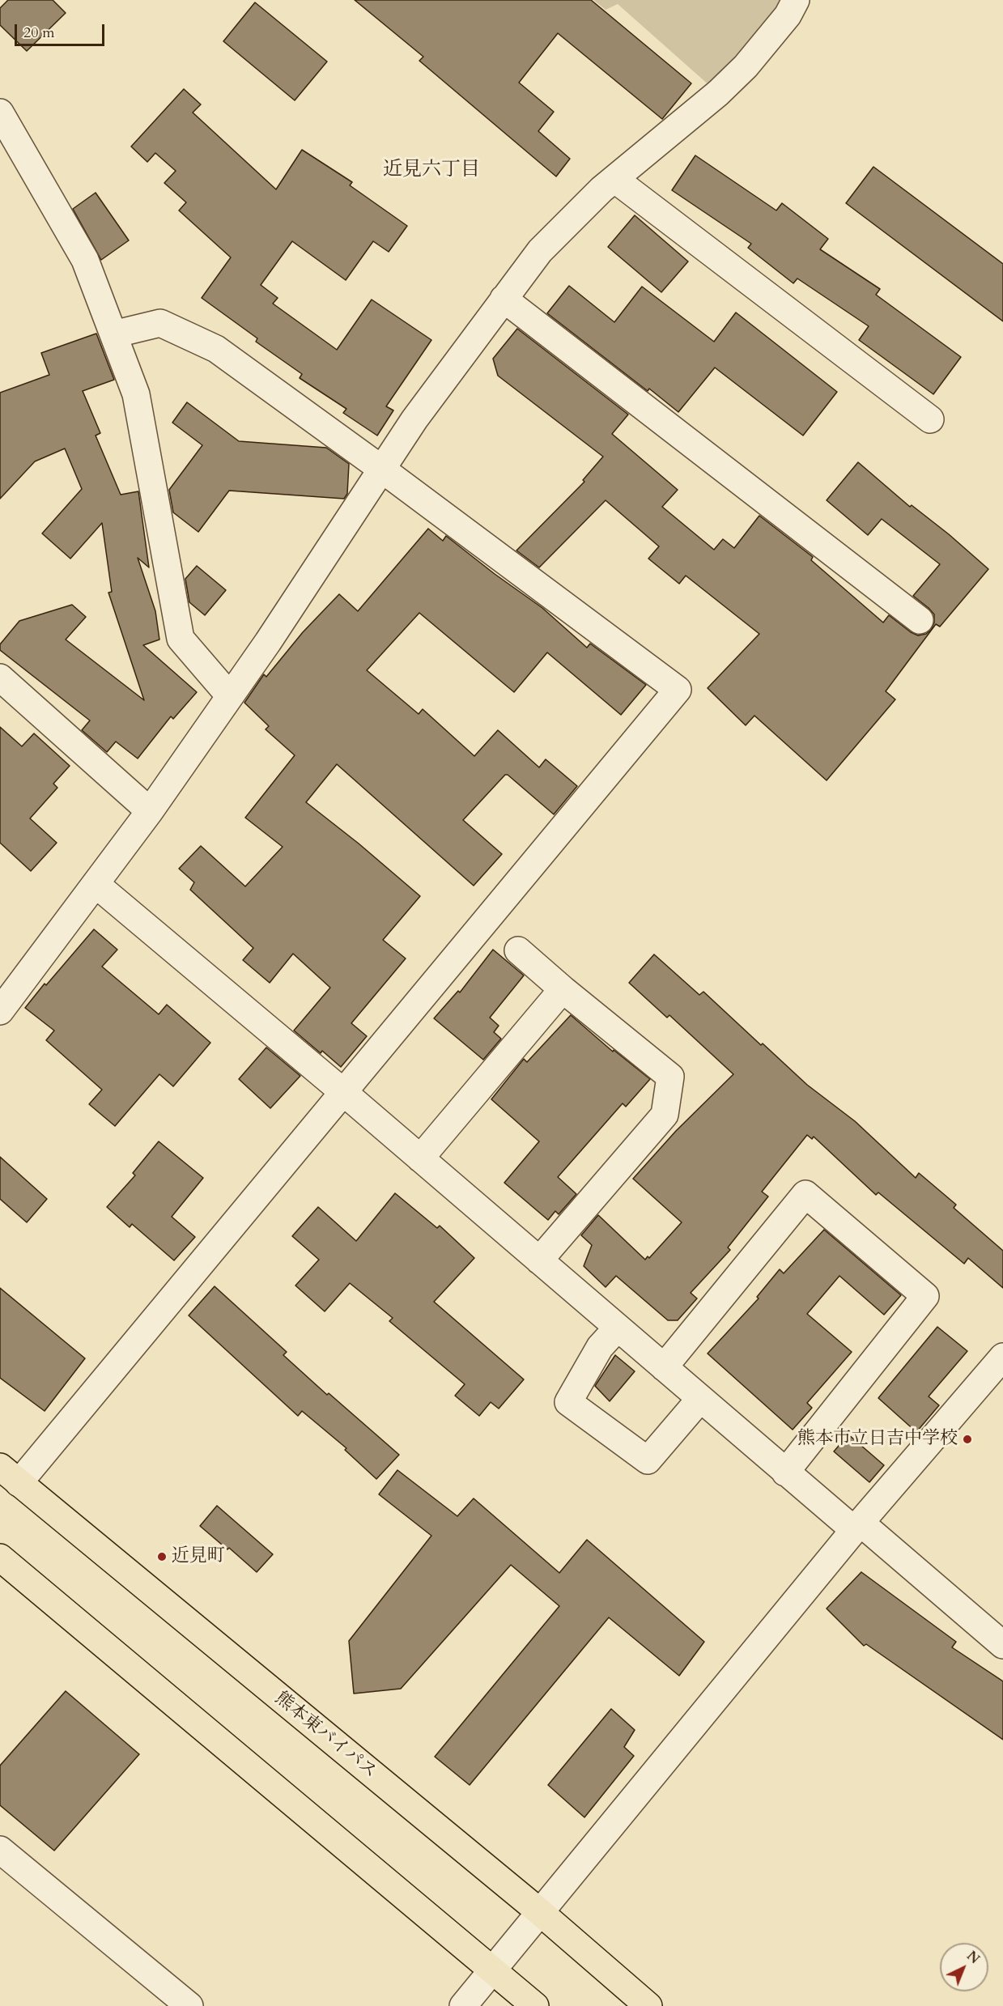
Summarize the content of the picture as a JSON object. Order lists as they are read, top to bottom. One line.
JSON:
{"streets":{"highway":["熊本東バイパス"]},"districts":["近見六丁目"],"places":["熊本市立日吉中学校","近見町"],"scale_bar":"20 m","north":"top right"}
